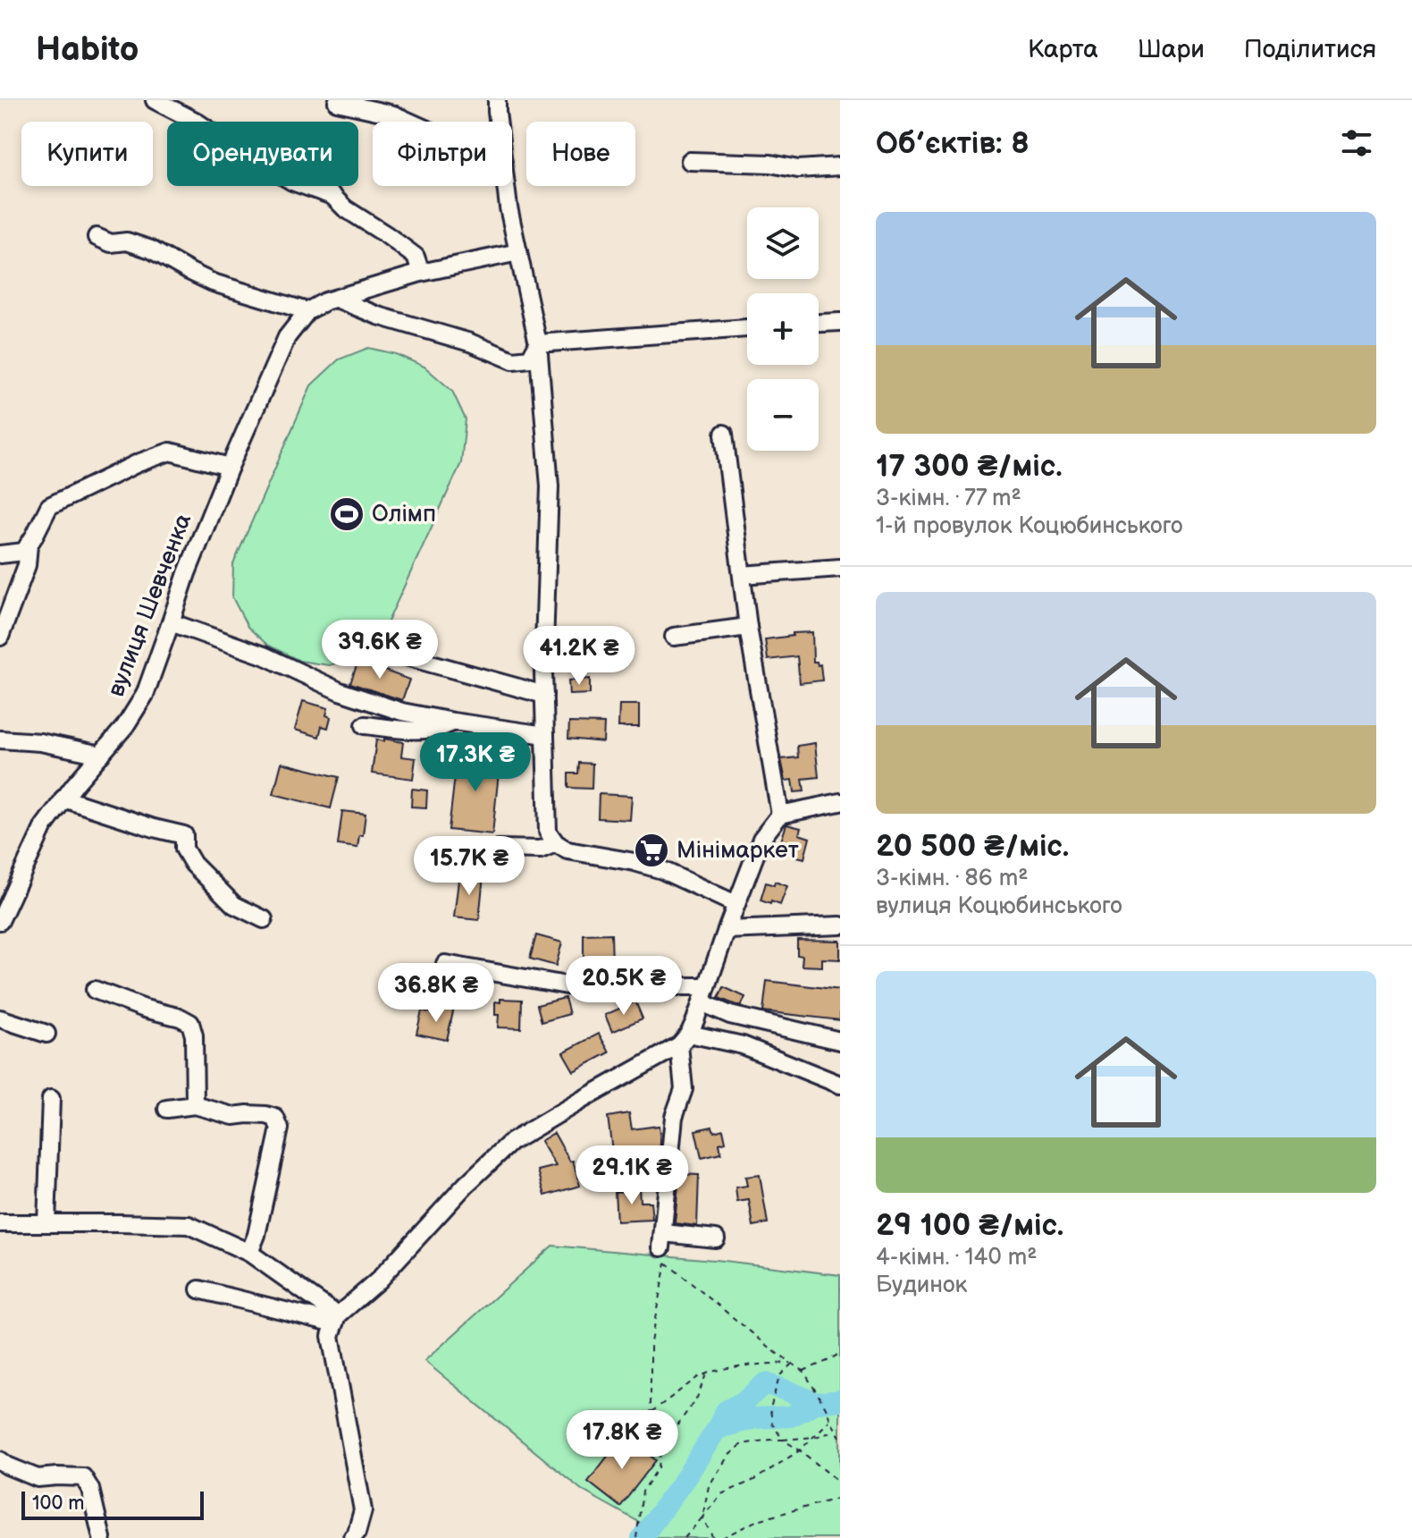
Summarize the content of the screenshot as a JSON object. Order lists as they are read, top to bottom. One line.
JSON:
{"streets":{"street":["вулиця Шевченка"]},"places":{"sports":["Олімп"],"supermarket":["Мінімаркет"]},"scale_bar":"100 m","page":{"header":"Habito","nav":["Карта","Шари","Поділитися"],"heading":"Об’єктів: 8","chip":["Купити","Орендувати","Фільтри","Нове"],"list":[{"name":"17 300 ₴/міс.","note":"3-кімн. · 77 m² · 1-й провулок Коцюбинського"},{"name":"20 500 ₴/міс.","note":"3-кімн. · 86 m² · вулиця Коцюбинського"},{"name":"29 100 ₴/міс.","note":"4-кімн. · 140 m² · Будинок"}],"map_buttons":["+","−"],"price":["39.6K ₴","41.2K ₴","17.3K ₴","15.7K ₴","20.5K ₴","36.8K ₴","29.1K ₴","17.8K ₴"],"scale":"100 m"}}
